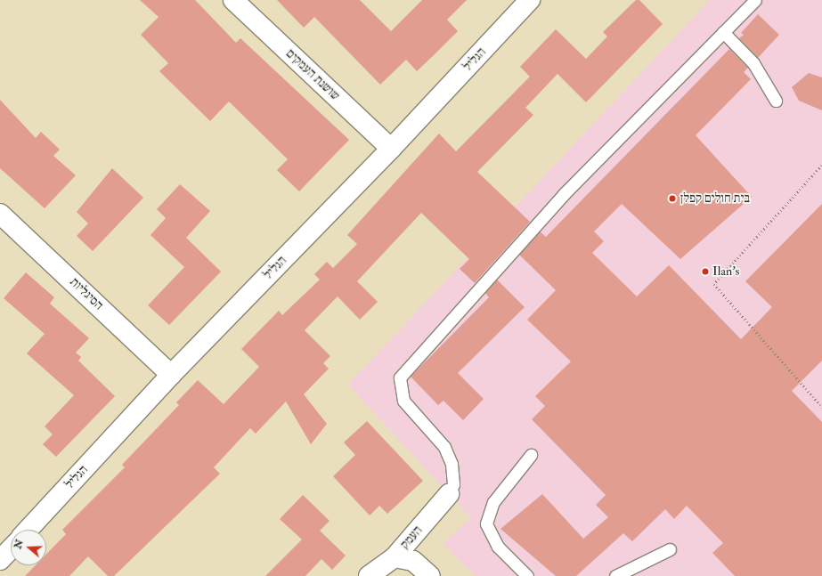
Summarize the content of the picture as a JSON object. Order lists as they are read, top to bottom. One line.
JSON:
{"streets":{"street":["הגליל","שושנת העמקים","הסיגליות","העמק"]},"crossings":[["הגליל","שושנת העמקים"],["הגליל","הסיגליות"]],"places":["בית חולים קפלן","Ilan's"],"north":"left"}
